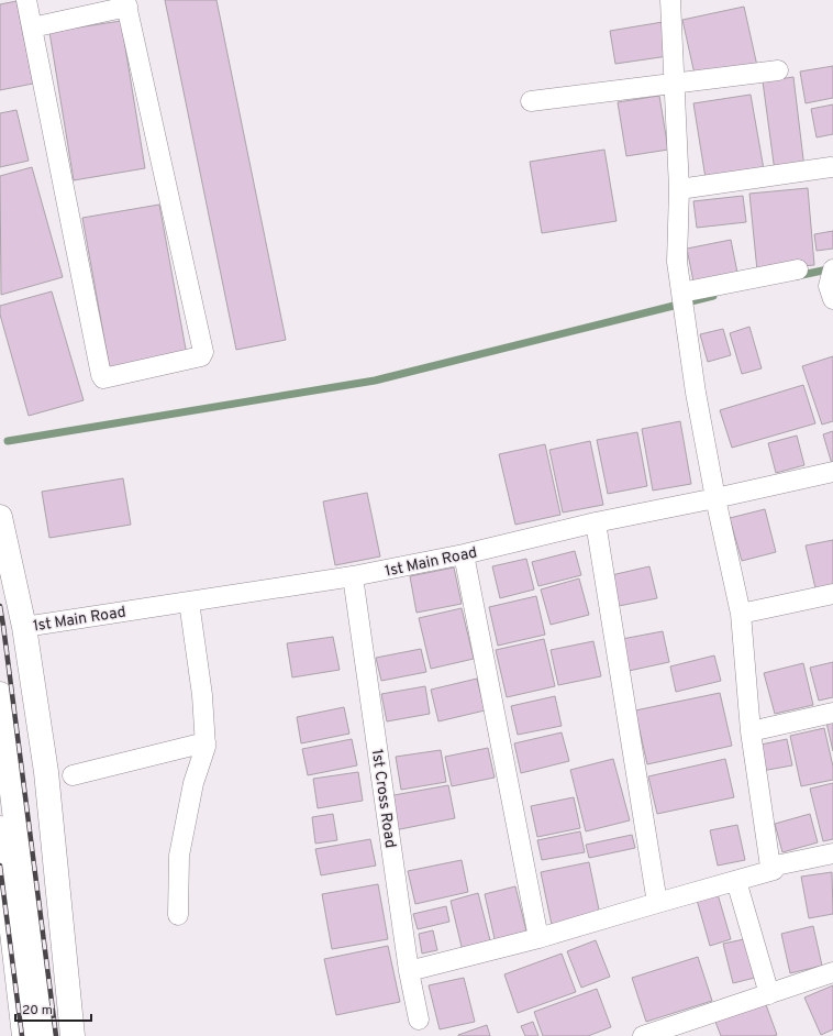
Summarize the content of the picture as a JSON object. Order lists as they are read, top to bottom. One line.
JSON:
{"streets":{"street":["1st Main Road","1st Cross Road"]},"crossings":[["1st Main Road","1st Cross Road"]],"scale_bar":"20 m"}
